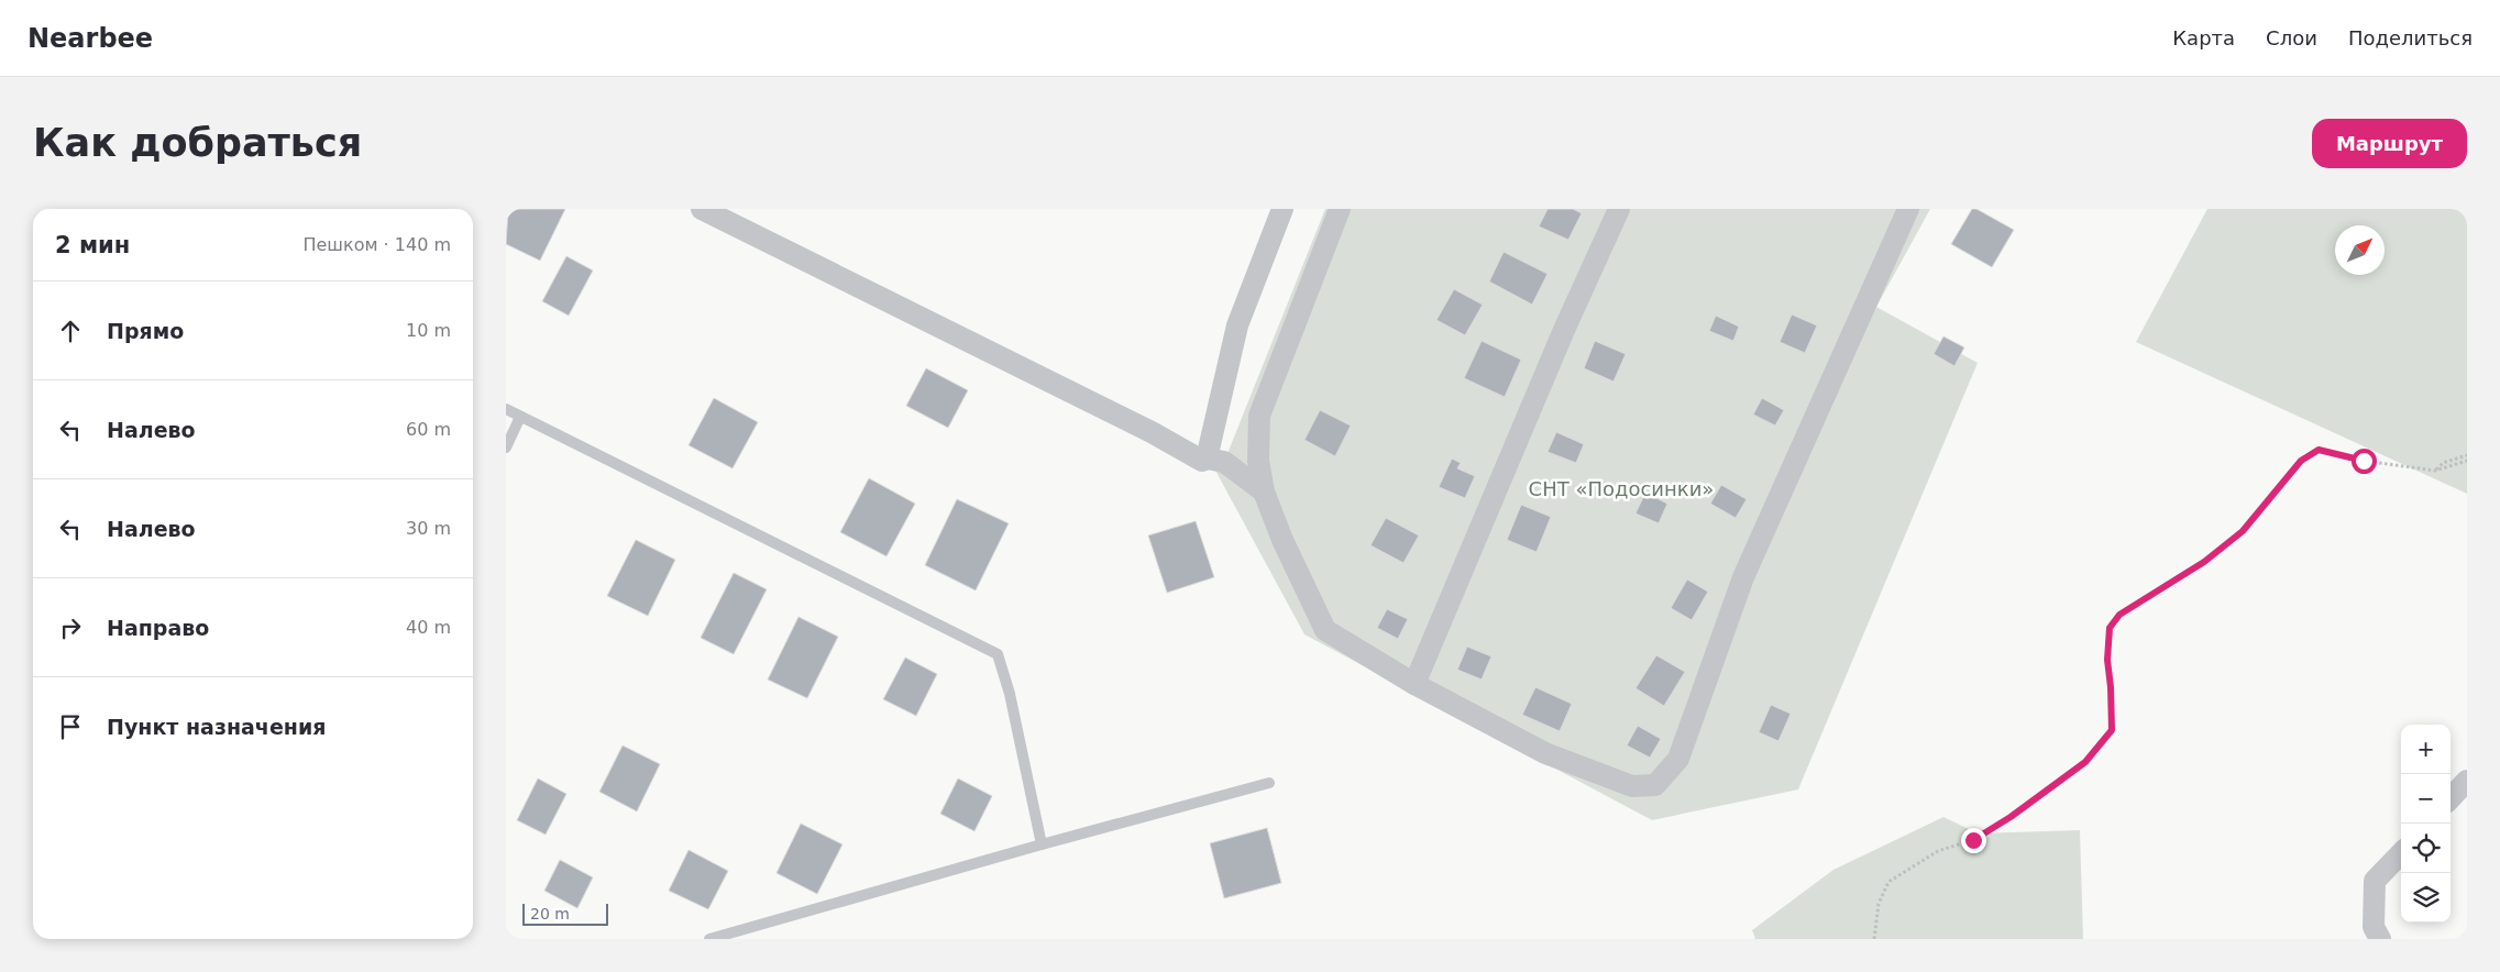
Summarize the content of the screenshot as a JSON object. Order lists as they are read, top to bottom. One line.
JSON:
{"parks":["СНТ «Подосинки»"],"scale_bar":"20 m","north":"top right","page":{"header":"Nearbee","nav":["Карта","Слои","Поделиться"],"buttons":"Маршрут","title":"Как добраться","heading":["2 мин","Пешком · 140 m"],"list":[["Прямо","10 m"],["Налево","60 m"],["Налево","30 m"],["Направо","40 m"],"Пункт назначения"],"map_buttons":["+","−"],"scale":"20 m"}}
